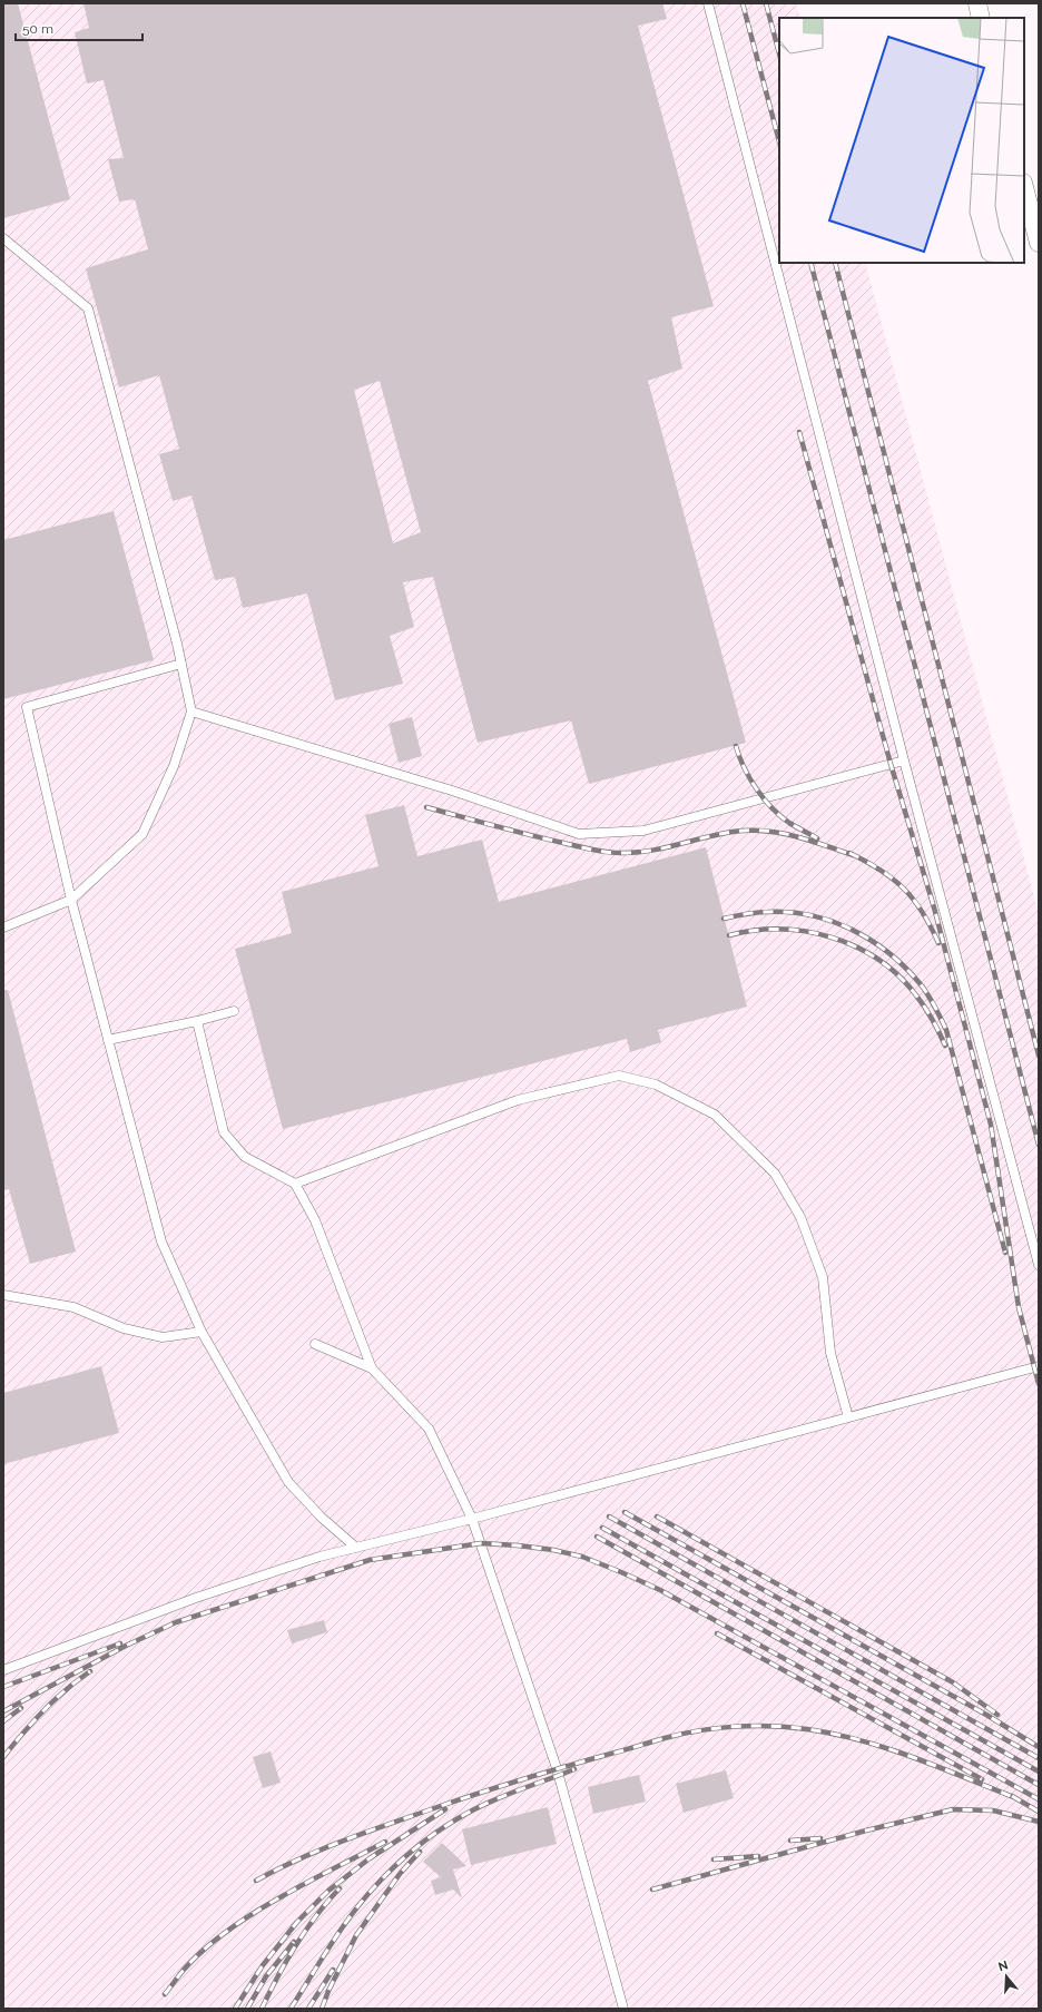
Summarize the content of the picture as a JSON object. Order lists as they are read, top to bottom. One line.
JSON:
{"scale_bar":"50 m","north":"top"}
